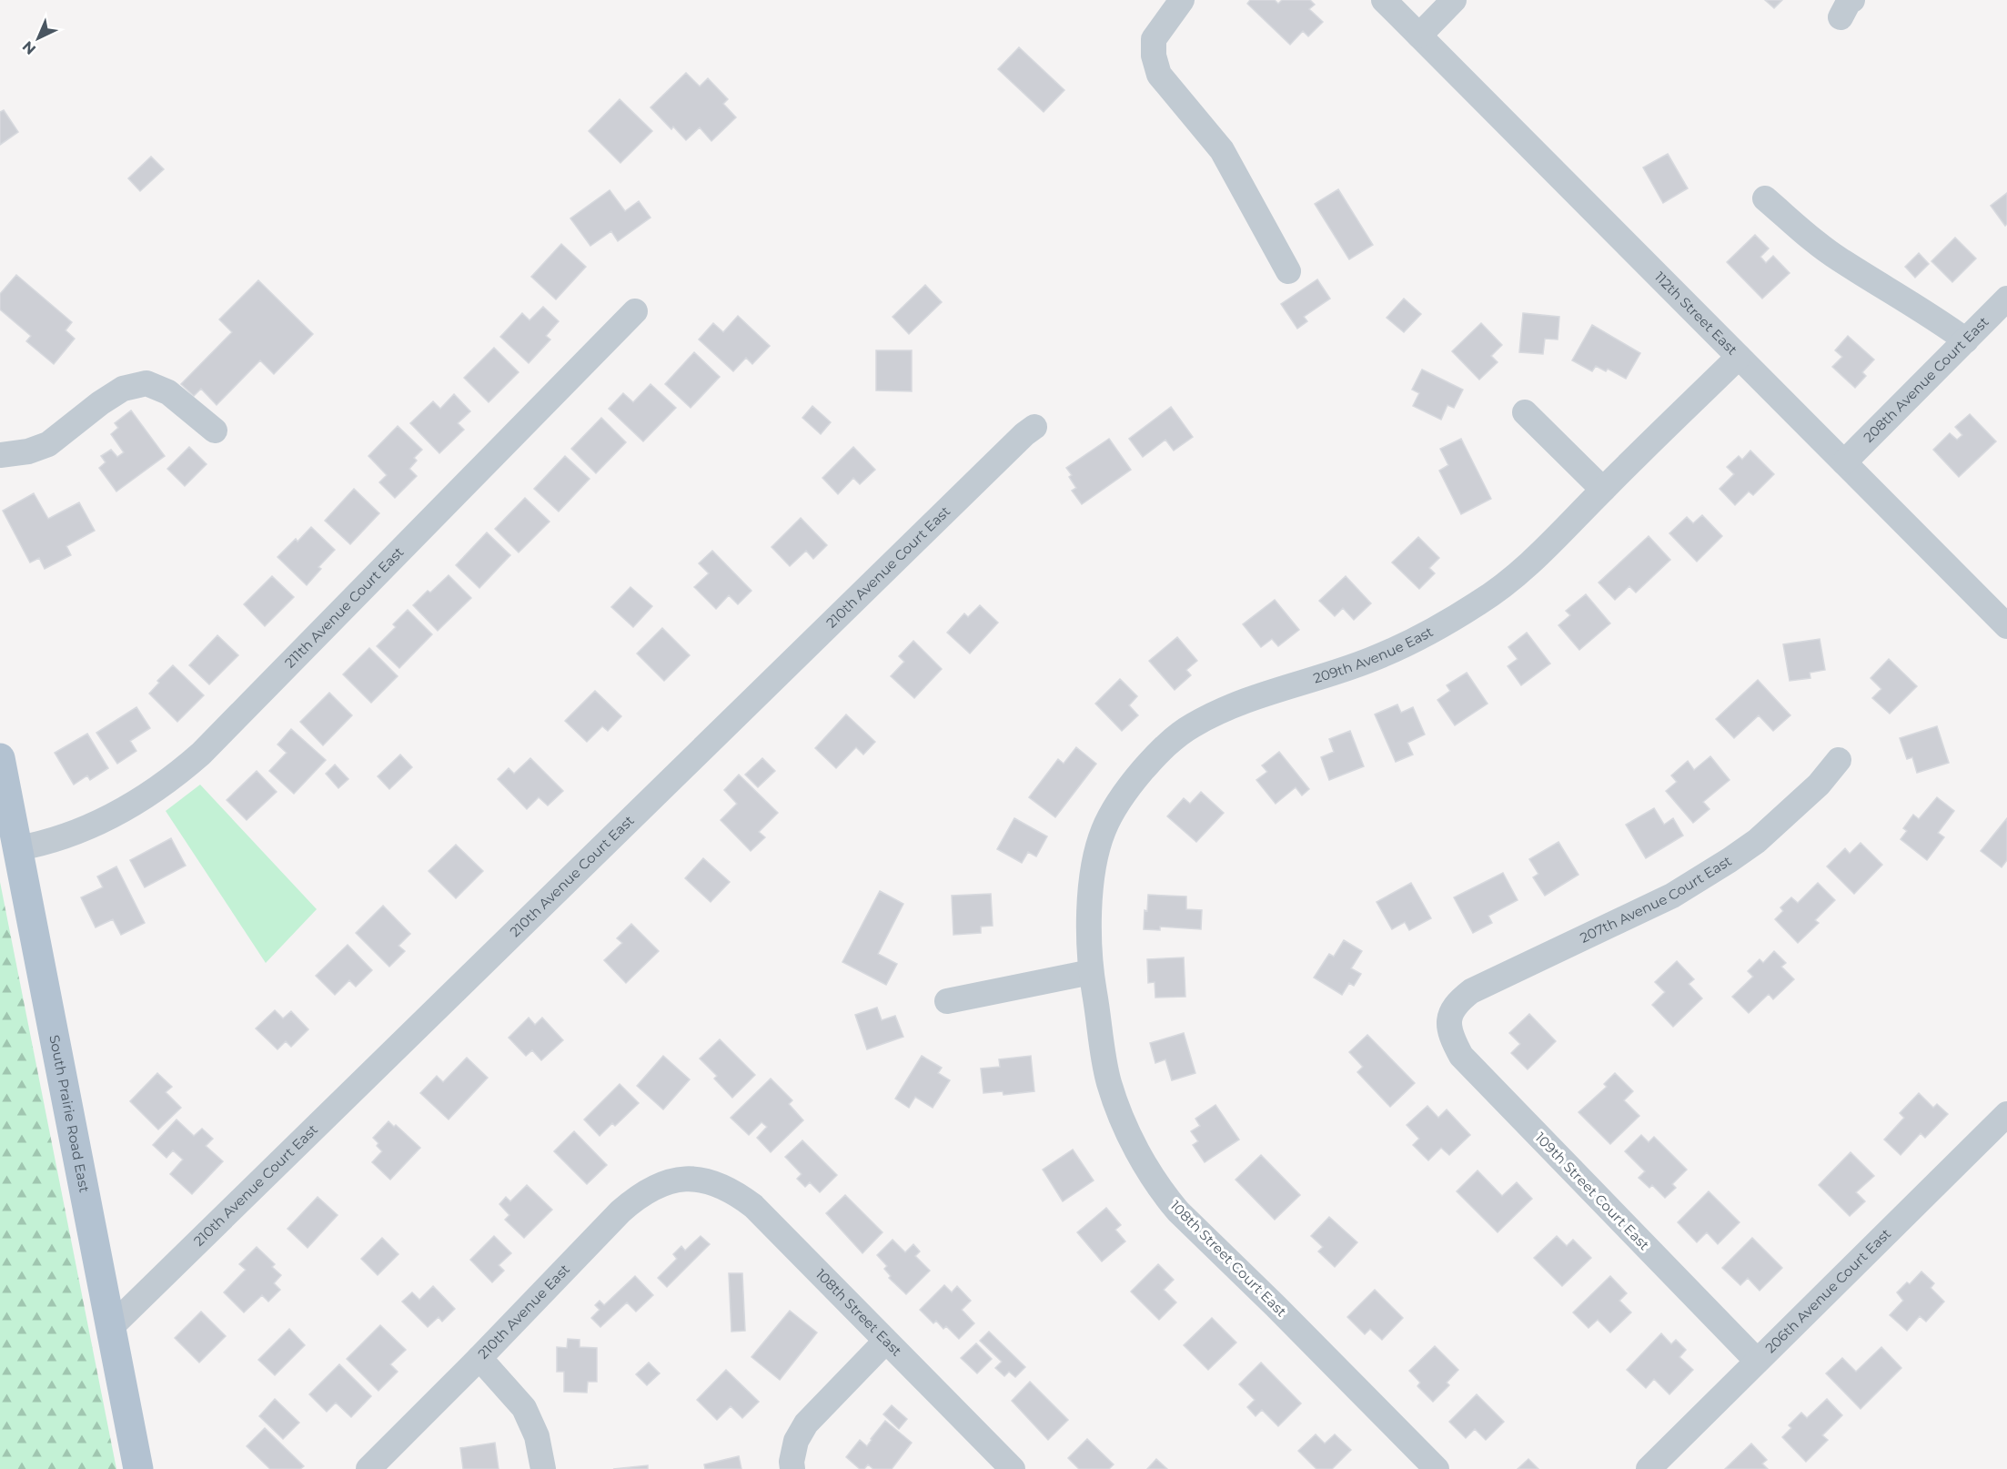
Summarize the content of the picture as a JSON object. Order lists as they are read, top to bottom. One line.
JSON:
{"streets":{"main road":["South Prairie Road East"],"street":["112th Street East","208th Avenue Court East","210th Avenue Court East","211th Avenue Court East","209th Avenue East","207th Avenue Court East","109th Street Court East","108th Street Court East","206th Avenue Court East","210th Avenue East","108th Street East"]},"crossings":[["112th Street East","208th Avenue Court East"],["112th Street East","209th Avenue East"],["210th Avenue Court East","South Prairie Road East"],["211th Avenue Court East","South Prairie Road East"],["209th Avenue East","108th Street Court East"],["207th Avenue Court East","109th Street Court East"],["109th Street Court East","206th Avenue Court East"],["210th Avenue East","108th Street East"]],"north":"bottom left"}
